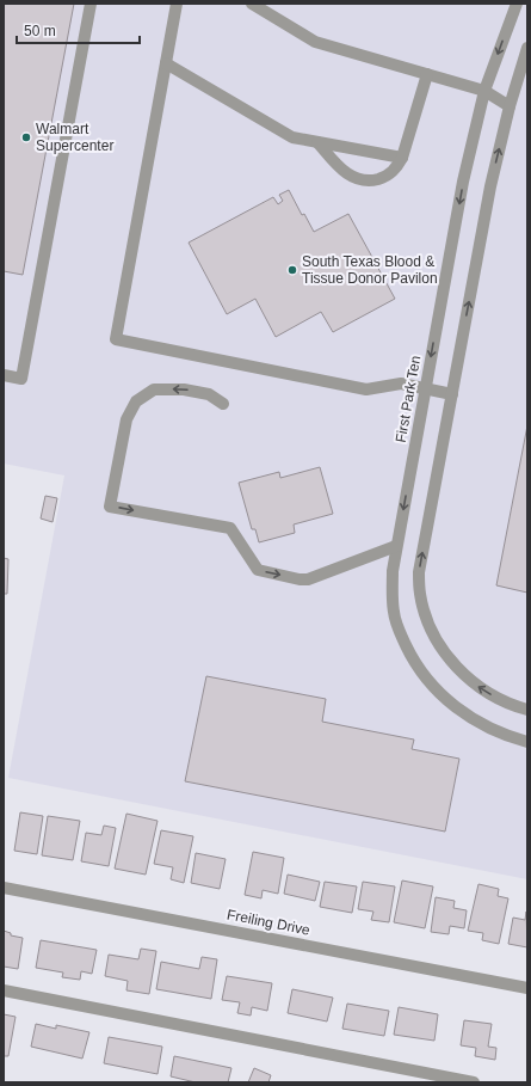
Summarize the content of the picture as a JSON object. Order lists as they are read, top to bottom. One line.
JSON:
{"streets":{"street":["First Park Ten","Freiling Drive"]},"places":["Walmart Supercenter","South Texas Blood & Tissue Donor Pavilon"],"scale_bar":"50 m"}
